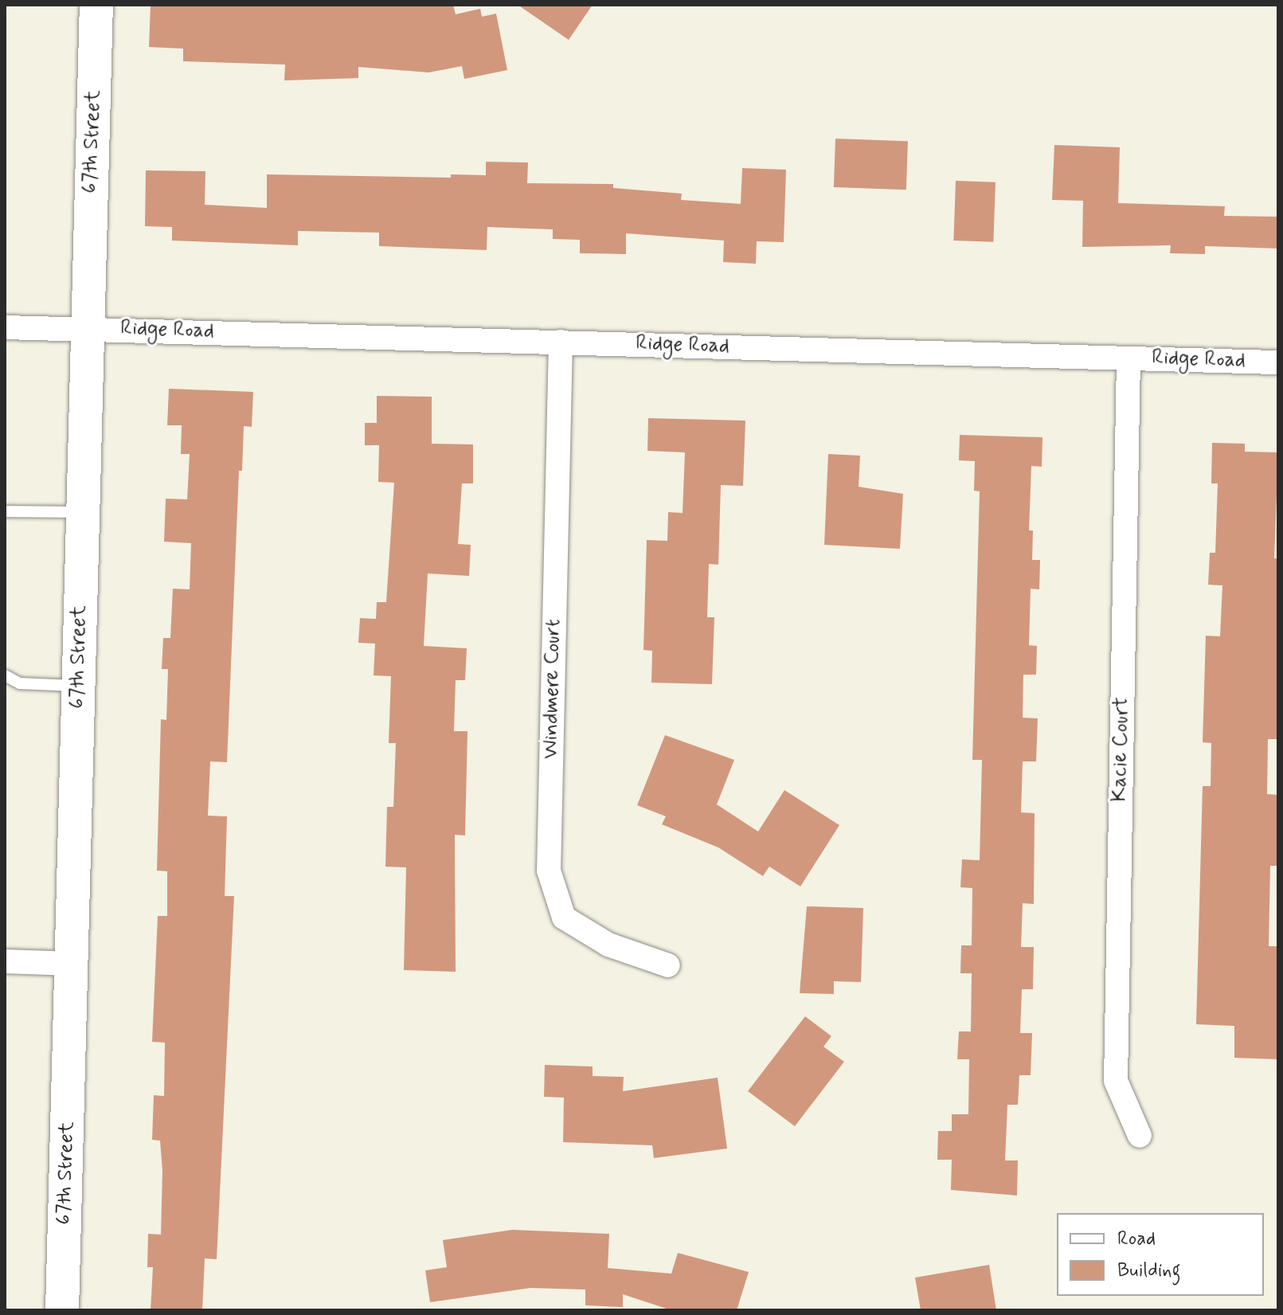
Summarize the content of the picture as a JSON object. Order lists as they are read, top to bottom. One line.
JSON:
{"streets":{"street":["67th Street","Ridge Road","Windmere Court","Kacie Court"]},"crossings":[["67th Street","Ridge Road"],["Ridge Road","Windmere Court"],["Ridge Road","Kacie Court"]],"legend":["Road","Building"]}
